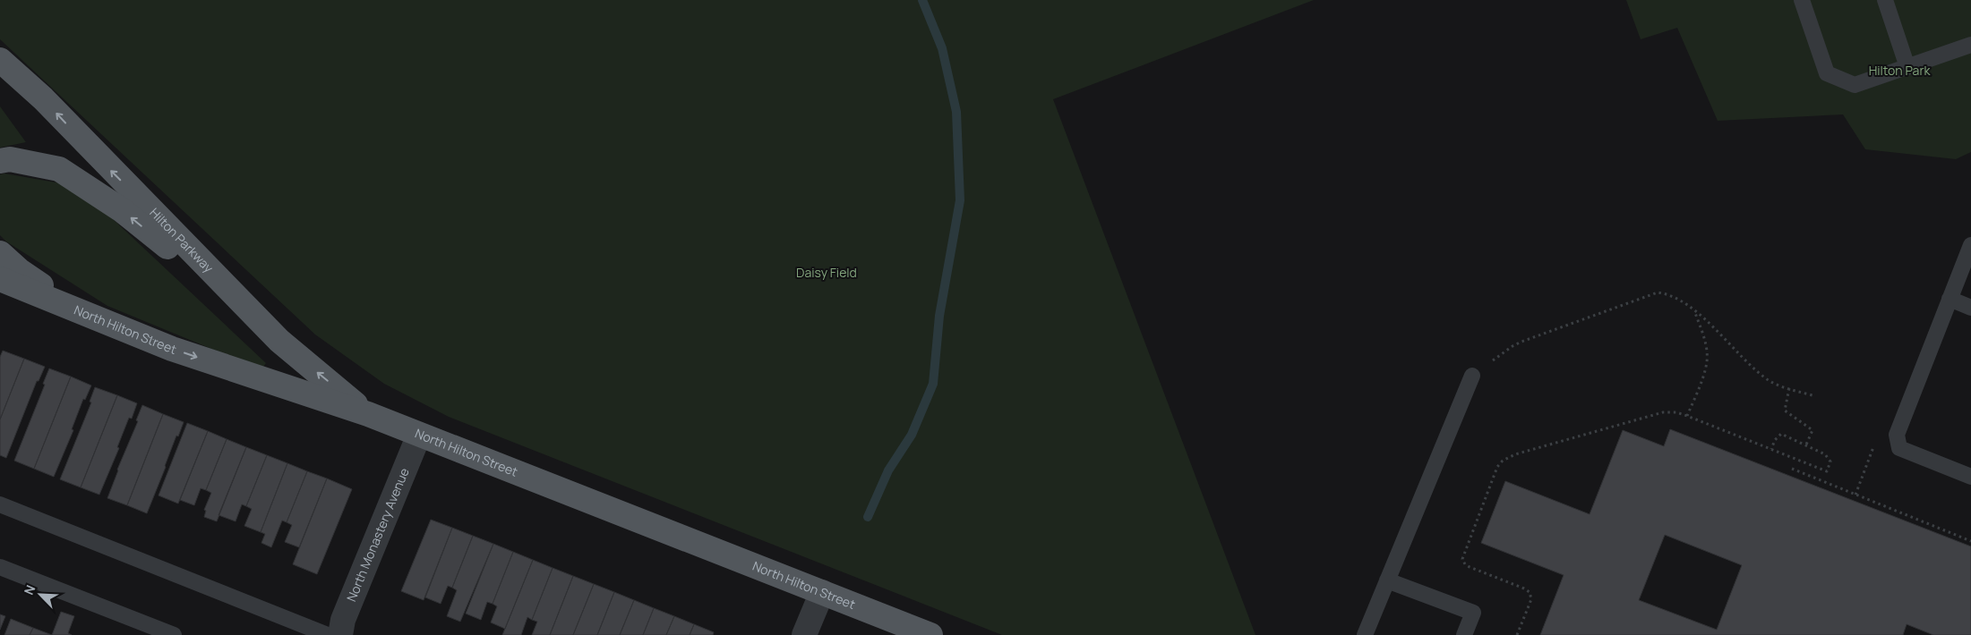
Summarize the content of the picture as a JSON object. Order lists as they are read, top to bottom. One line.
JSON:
{"streets":{"main road":["Hilton Parkway","North Hilton Street"],"street":["North Monastery Avenue"]},"crossings":[["Hilton Parkway","North Hilton Street"],["North Hilton Street","North Monastery Avenue"]],"parks":["Hilton Park","Daisy Field"],"north":"top left"}
